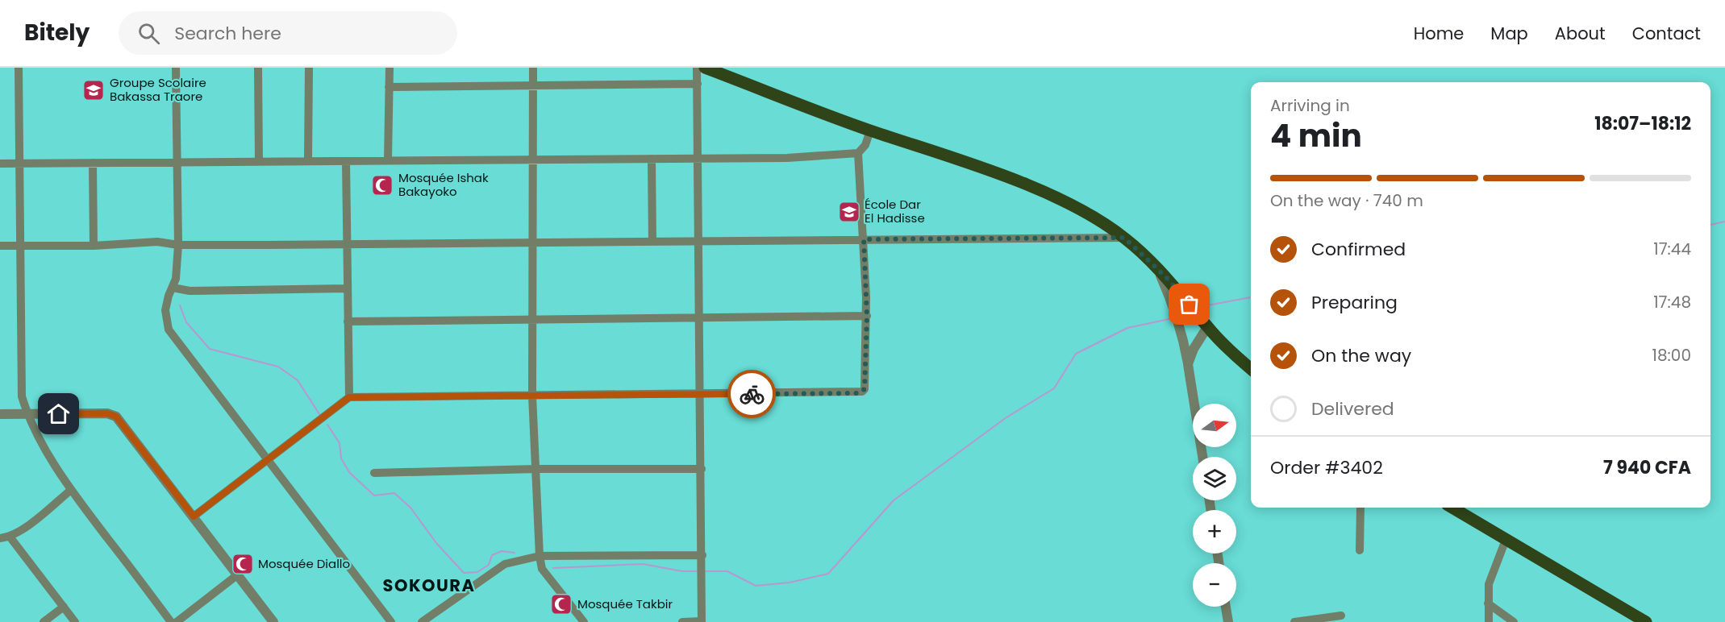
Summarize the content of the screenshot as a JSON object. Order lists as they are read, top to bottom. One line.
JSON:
{"districts":["SOKOURA"],"places":{"school or university":["Groupe Scolaire Bakassa Traore","École Dar El Hadisse"],"mosque":["Mosquée Ishak Bakayoko","Mosquée Diallo","Mosquée Takbir"]},"north":"right","page":{"header":"Bitely","search":"Search here","nav":["Home","Map","About","Contact"],"heading":["4 min","Arriving in","18:07–18:12"],"panel":["Order #3402","7 940 CFA"],"bar":"On the way · 740 m","list":[["Confirmed","17:44"],["Preparing","17:48"],["On the way","18:00"],"Delivered"],"map_buttons":["+","−"]}}
